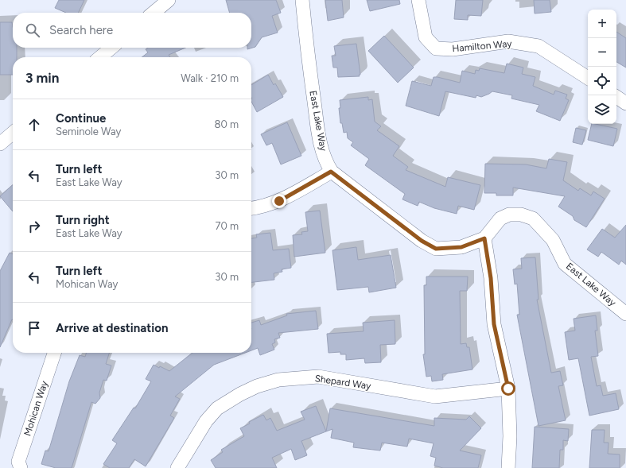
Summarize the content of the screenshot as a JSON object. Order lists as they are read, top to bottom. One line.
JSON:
{"streets":{"street":["Hamilton Way","East Lake Way","Shepard Way","Mohican Way"]},"page":{"map_buttons":["+","−"],"search":"Search here","heading":["3 min","Walk · 210 m"],"list":[["Continue","Seminole Way","80 m"],["Turn left","East Lake Way","30 m"],["Turn right","East Lake Way","70 m"],["Turn left","Mohican Way","30 m"],"Arrive at destination"]}}
